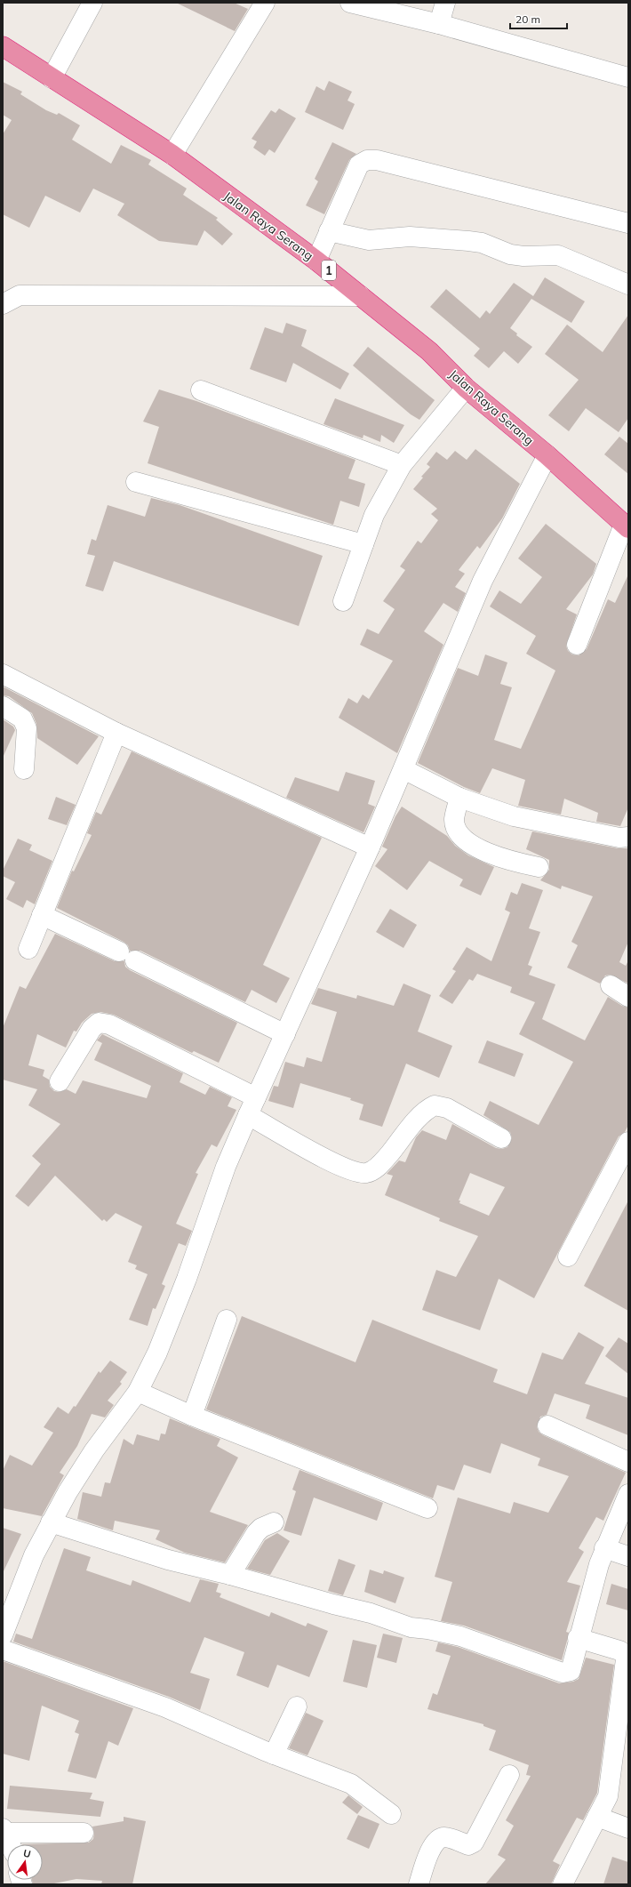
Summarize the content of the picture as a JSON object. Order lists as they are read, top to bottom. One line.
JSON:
{"streets":{"highway":["Jalan Raya Serang","1"]},"scale_bar":"20 m","north":"top"}
